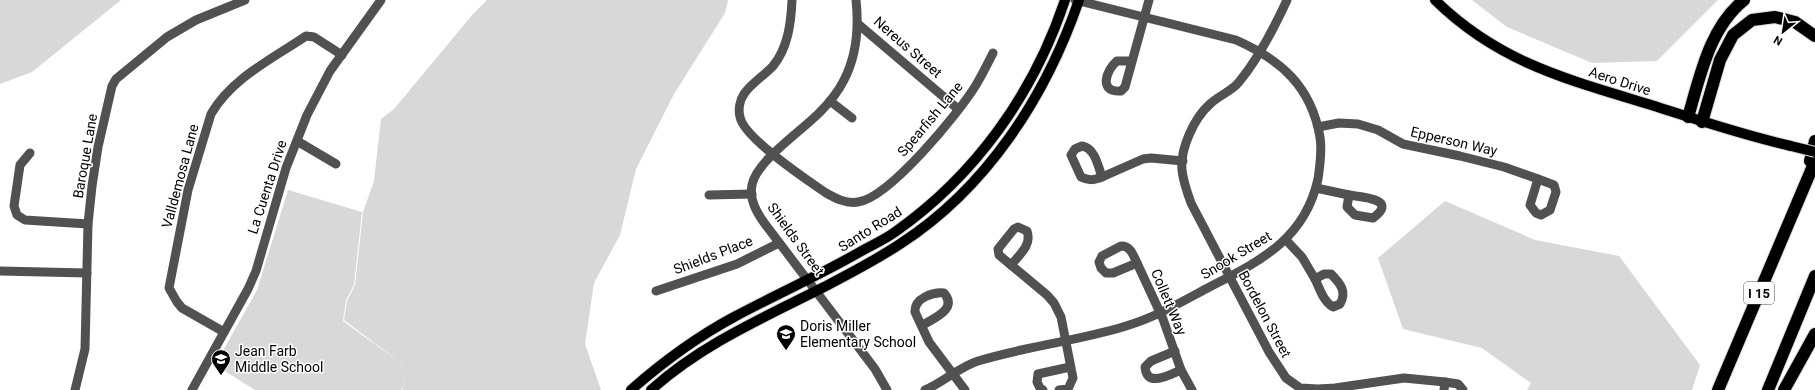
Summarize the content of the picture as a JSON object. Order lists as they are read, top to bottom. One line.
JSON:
{"streets":{"highway":["I 15"],"main road":["Aero Drive","Santo Road"],"street":["Nereus Street","Spearfish Lane","Epperson Way","Baroque Lane","Valldemosa Lane","La Cuenta Drive","Shields Street","Shields Place","Snook Street","Collett Way","Bordelon Street"]},"crossings":[["Nereus Street","Spearfish Lane"],["Nereus Street","Shields Street"],["Spearfish Lane","Shields Street"],["Epperson Way","Snook Street"],["Valldemosa Lane","La Cuenta Drive"],["Santo Road","Shields Street"],["Santo Road","Snook Street"],["Shields Street","Shields Place"],["Snook Street","Collett Way"],["Snook Street","Bordelon Street"]],"places":{"school or university":["Doris Miller Elementary School","Jean Farb Middle School"]},"north":"bottom left"}
